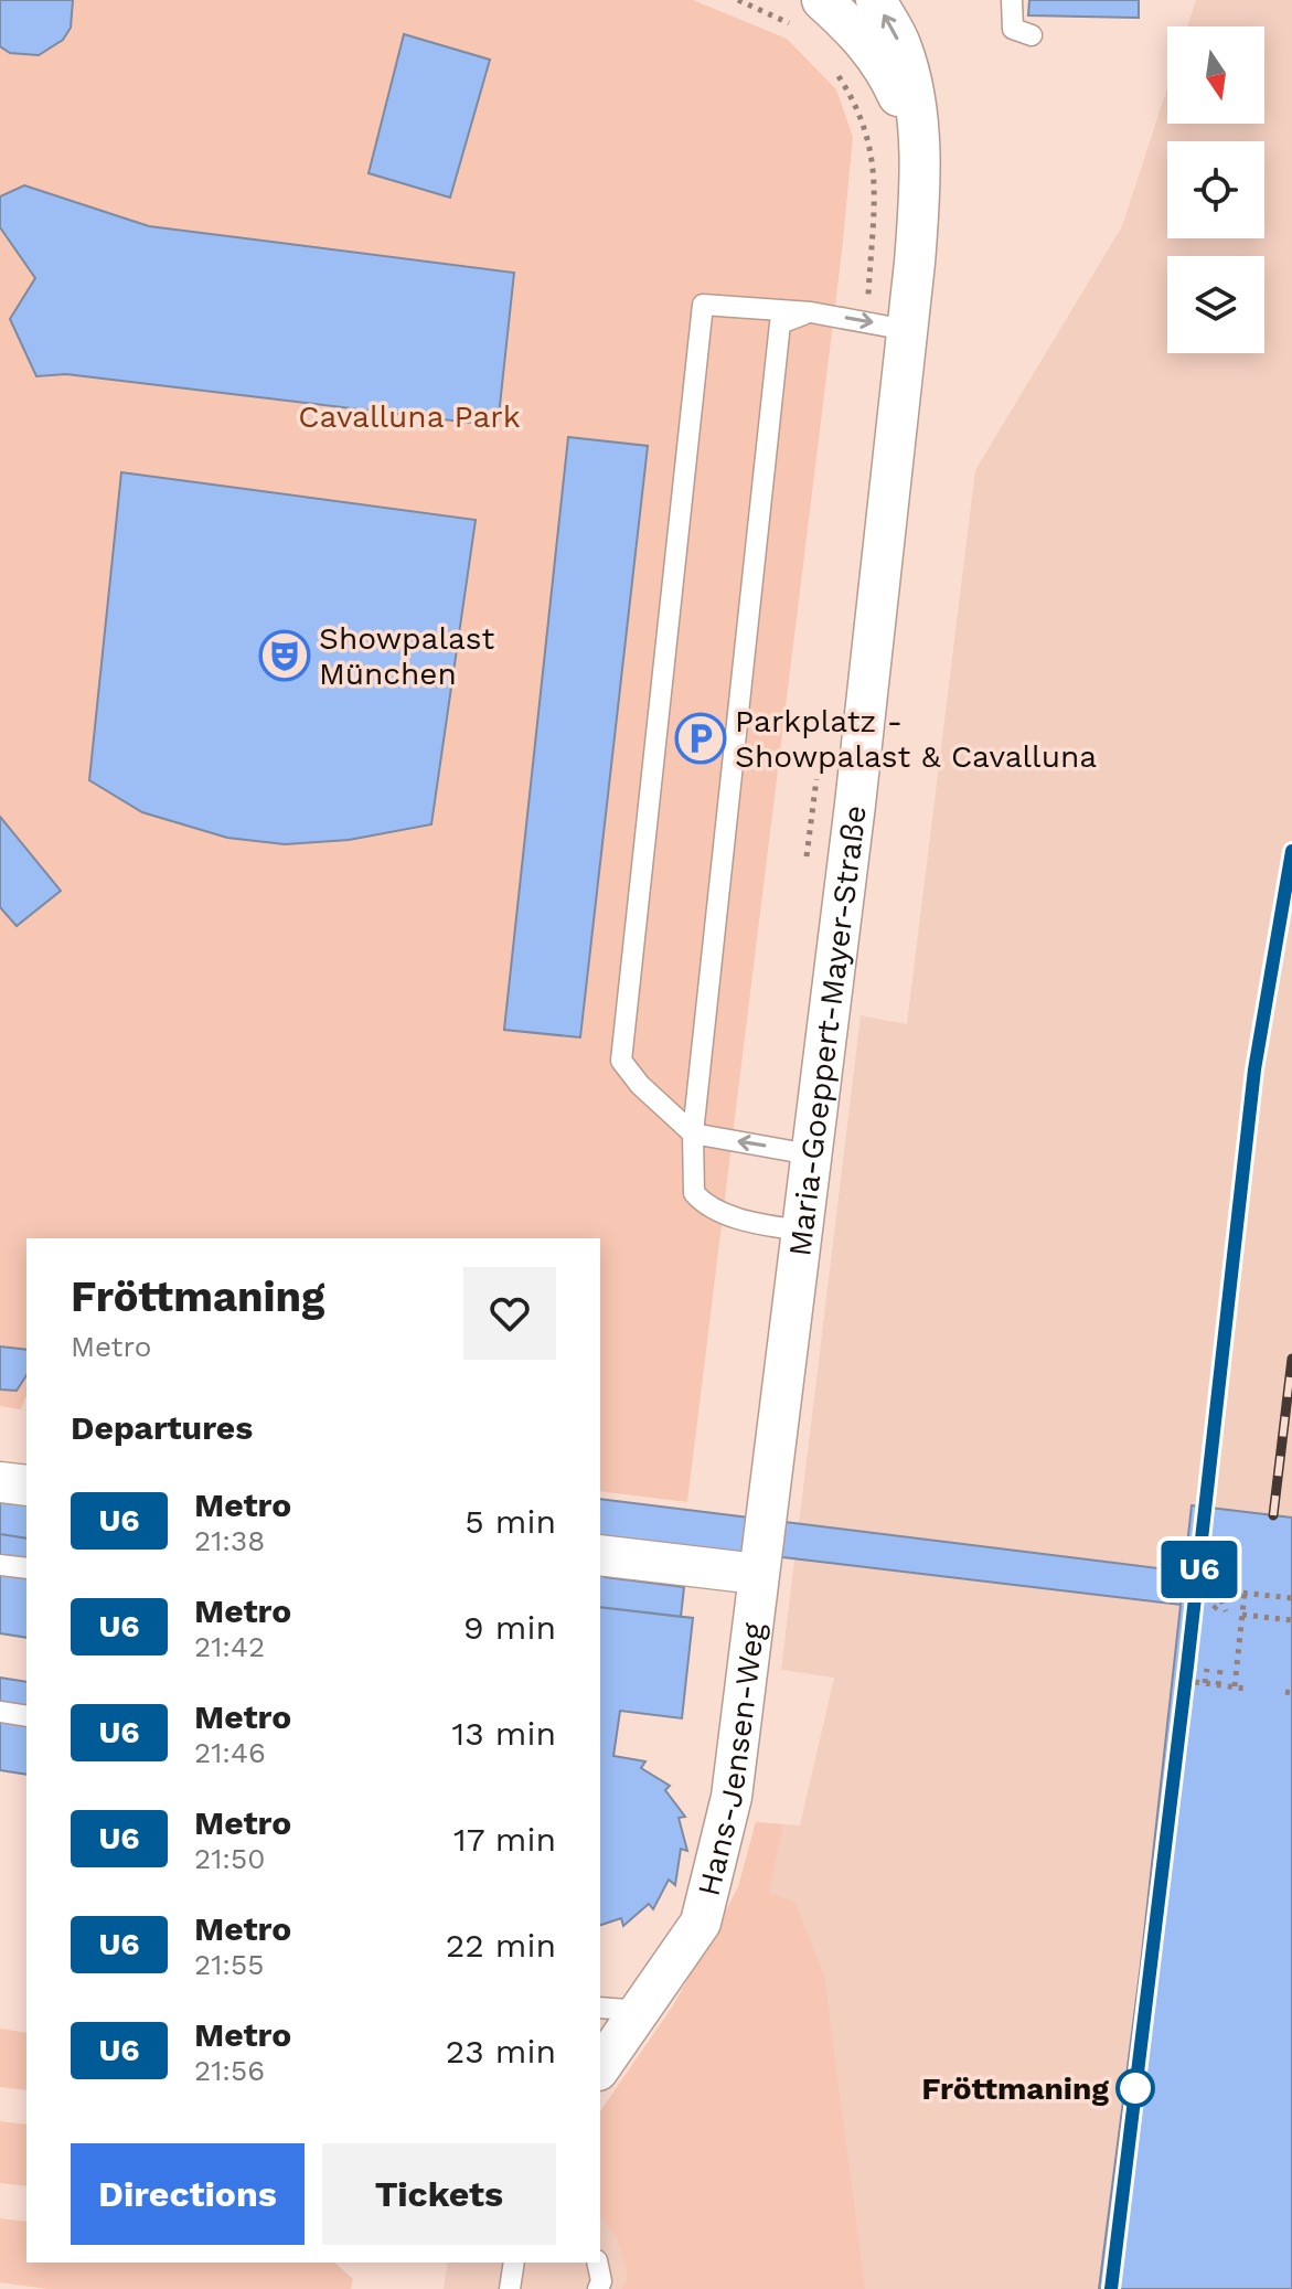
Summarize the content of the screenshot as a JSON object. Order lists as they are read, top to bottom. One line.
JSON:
{"streets":{"street":["Maria-Goeppert-Mayer-Straße","Hans-Jensen-Weg"]},"crossings":[["Maria-Goeppert-Mayer-Straße","Hans-Jensen-Weg"]],"parks":["Cavalluna Park"],"places":{"theatre":["Showpalast München"],"parking":["Parkplatz - Showpalast & Cavalluna"],"other":["Fröttmaning"]},"lines":["metro line U6"],"north":"bottom","page":{"on_map":"U6","heading":[["Fröttmaning","Metro"],"Departures"],"list":[{"mark":"U6","name":"Metro","note":"21:38","value":"5 min"},{"mark":"U6","name":"Metro","note":"21:42","value":"9 min"},{"mark":"U6","name":"Metro","note":"21:46","value":"13 min"},{"mark":"U6","name":"Metro","note":"21:50","value":"17 min"},{"mark":"U6","name":"Metro","note":"21:55","value":"22 min"},{"mark":"U6","name":"Metro","note":"21:56","value":"23 min"}],"buttons":["Directions","Tickets"]}}
